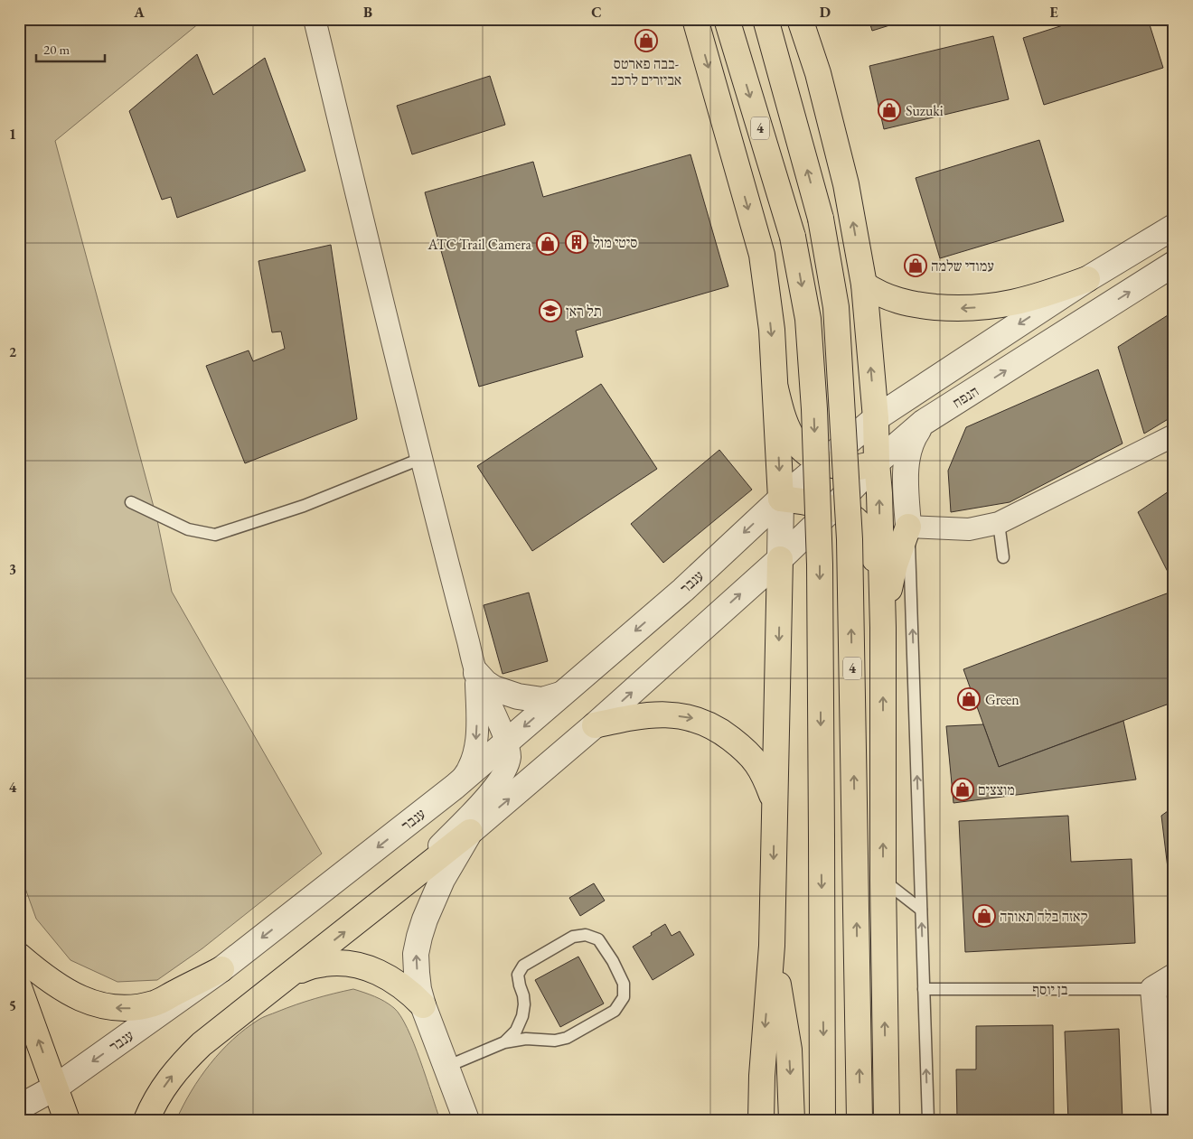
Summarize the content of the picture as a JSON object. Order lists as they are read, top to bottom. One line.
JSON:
{"streets":{"main road":["4"],"street":["הנפח","ענבר"],"lane":["בן יוסף"]},"places":{"shop":["בבה פארטס- אביזרים לרכב","Suzuki","ATC Trail Camera","עמודי שלמה","Green","מוצצים","קאזה בלה תאורה"],"building":["סיטי מול"],"school or university":["תל ראן"]},"scale_bar":"20 m","grid":{"columns":["A","B","C","D","E"],"rows":["1","2","3","4","5"]}}
